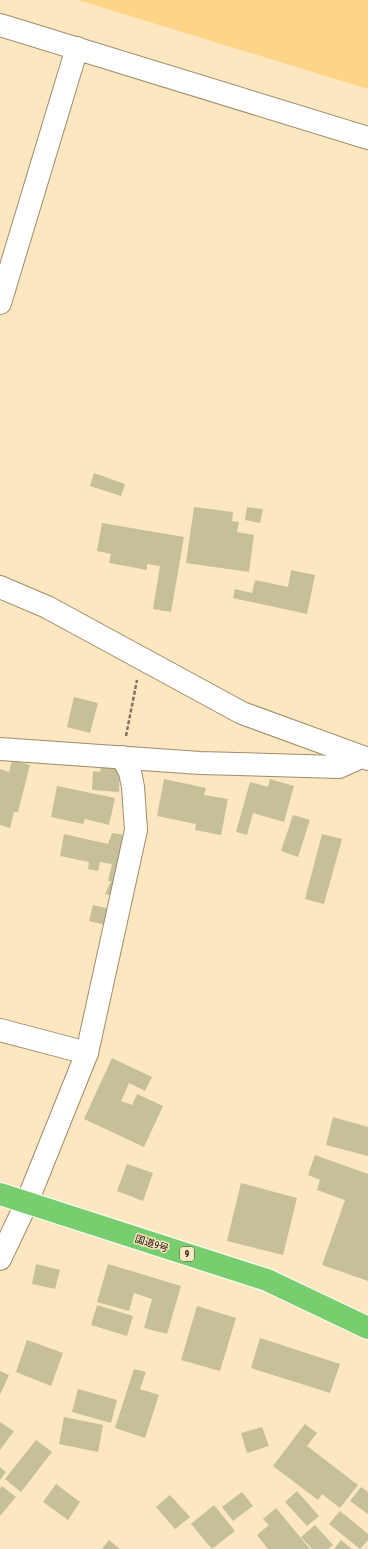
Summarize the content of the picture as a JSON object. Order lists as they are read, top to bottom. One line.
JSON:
{"streets":{"highway":["国道9号","9"]}}
